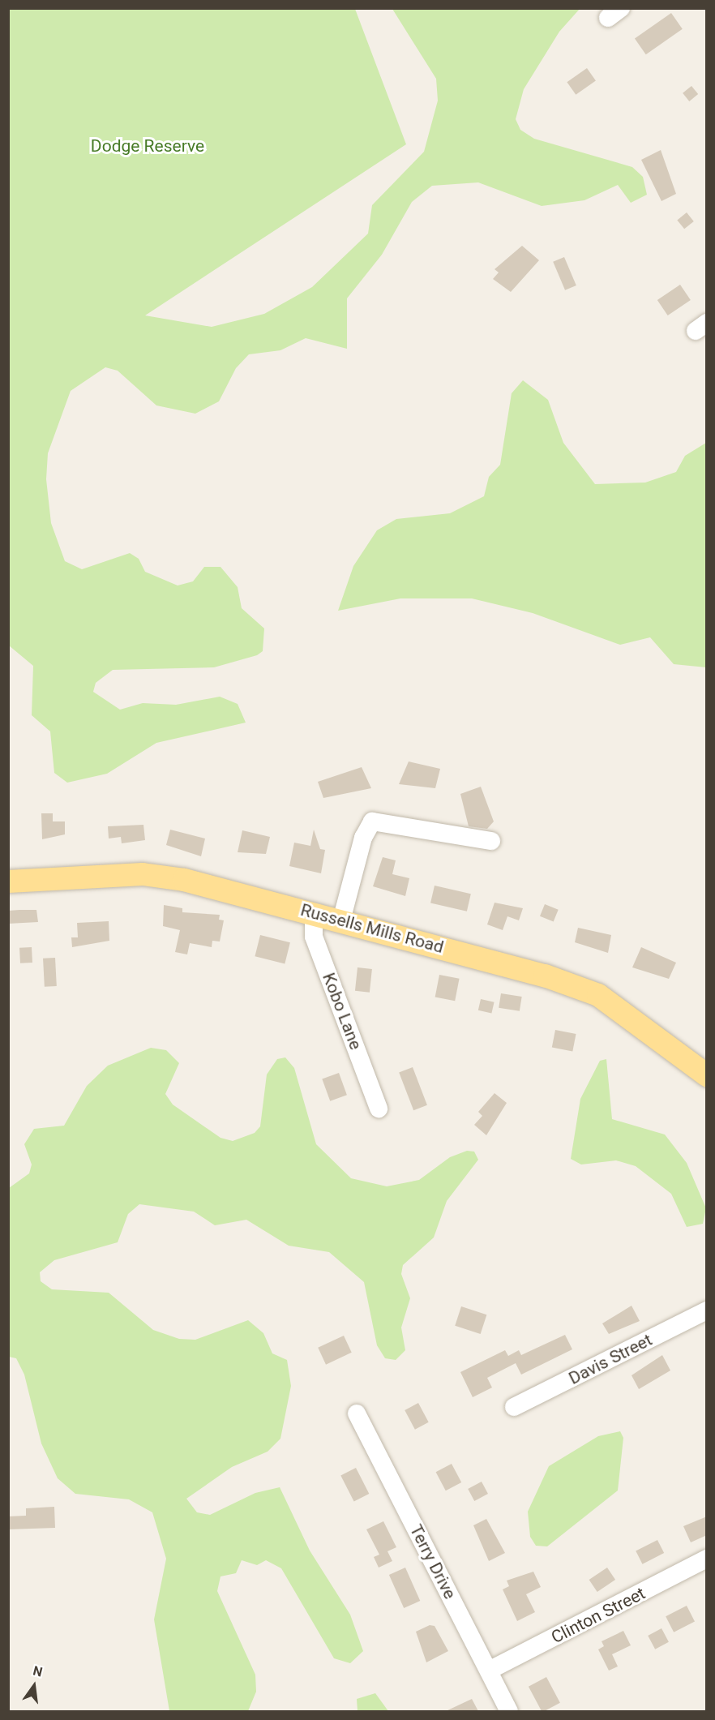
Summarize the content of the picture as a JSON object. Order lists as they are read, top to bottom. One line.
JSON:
{"streets":{"main road":["Russells Mills Road"],"street":["Kobo Lane","Davis Street","Terry Drive","Clinton Street"]},"crossings":[["Russells Mills Road","Kobo Lane"],["Terry Drive","Clinton Street"]],"parks":["Dodge Reserve"],"north":"top"}
